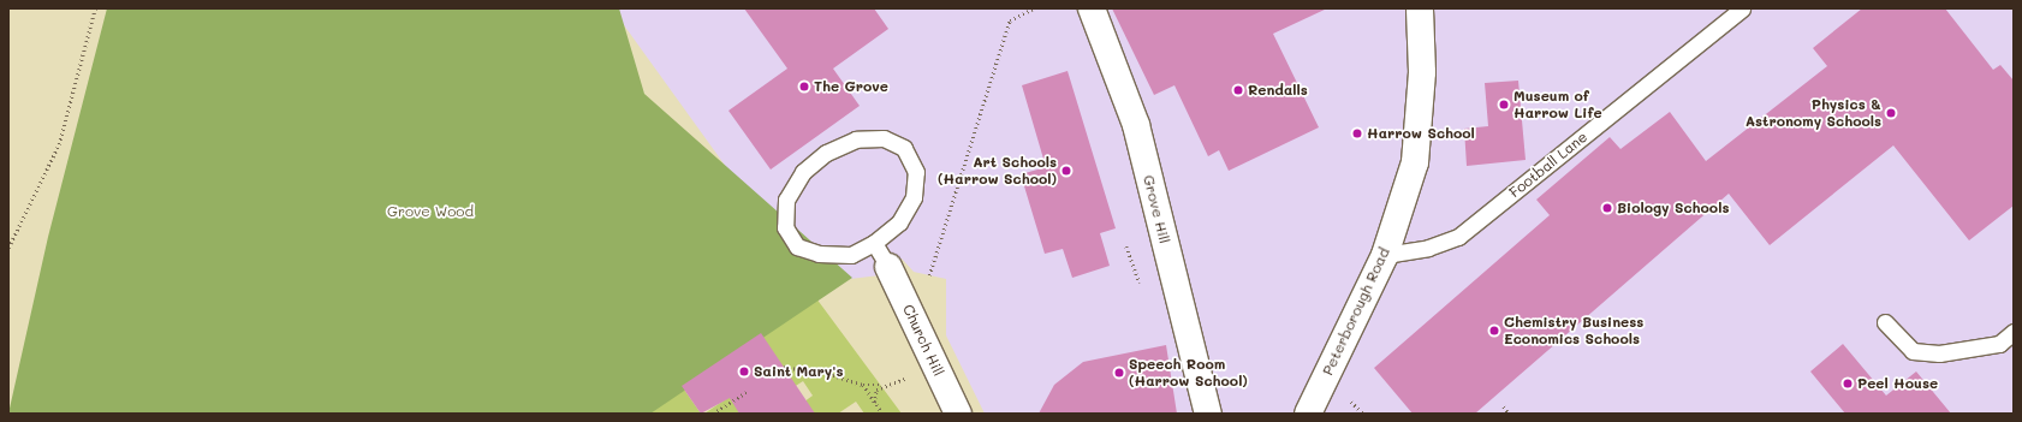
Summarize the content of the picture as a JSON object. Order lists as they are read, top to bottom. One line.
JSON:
{"streets":{"street":["Grove Hill","Peterborough Road","Church Hill"],"lane":["Football Lane"]},"crossings":[["Football Lane","Peterborough Road"]],"parks":["Grove Wood"],"places":["The Grove","Rendalls","Museum of Harrow Life","Physics & Astronomy Schools","Harrow School","Art Schools (Harrow School)","Biology Schools","Chemistry Business Economics Schools","Saint Mary's","Speech Room (Harrow School)","Peel House"]}
